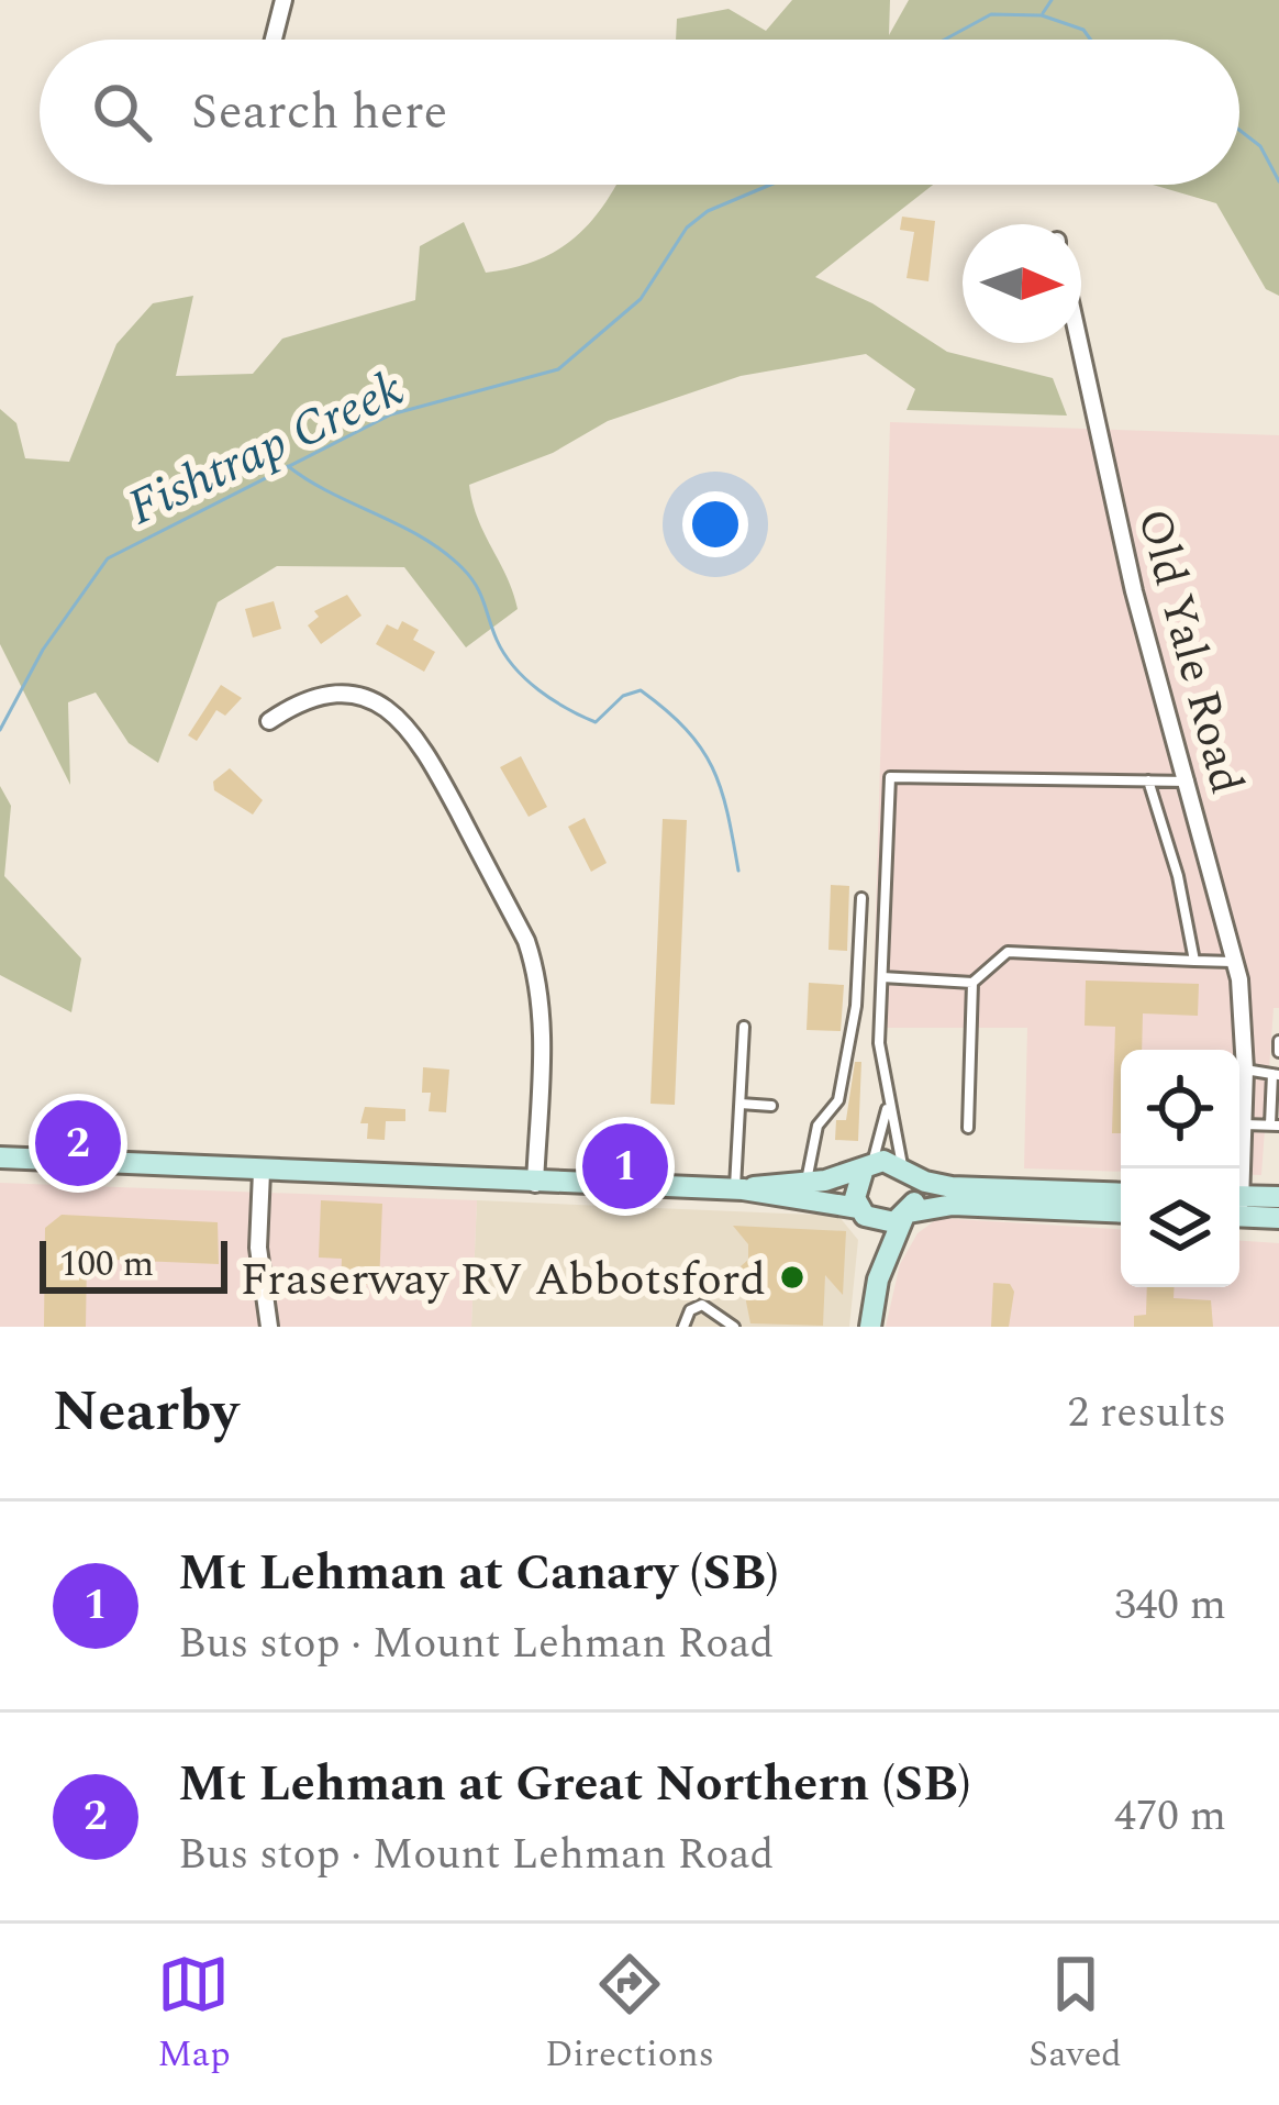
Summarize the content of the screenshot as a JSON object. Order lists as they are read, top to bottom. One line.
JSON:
{"streets":{"street":["Old Yale Road"]},"water":["Fishtrap Creek"],"places":["Fraserway RV Abbotsford"],"scale_bar":"100 m","north":"right","page":{"search":"Search here","pins":["2","1"],"scale":"100 m","heading":["Nearby","2 results"],"list":[{"mark":"1","name":"Mt Lehman at Canary (SB)","note":"Bus stop · Mount Lehman Road","value":"340 m"},{"mark":"2","name":"Mt Lehman at Great Northern (SB)","note":"Bus stop · Mount Lehman Road","value":"470 m"}],"nav":["Map","Directions","Saved"]}}
